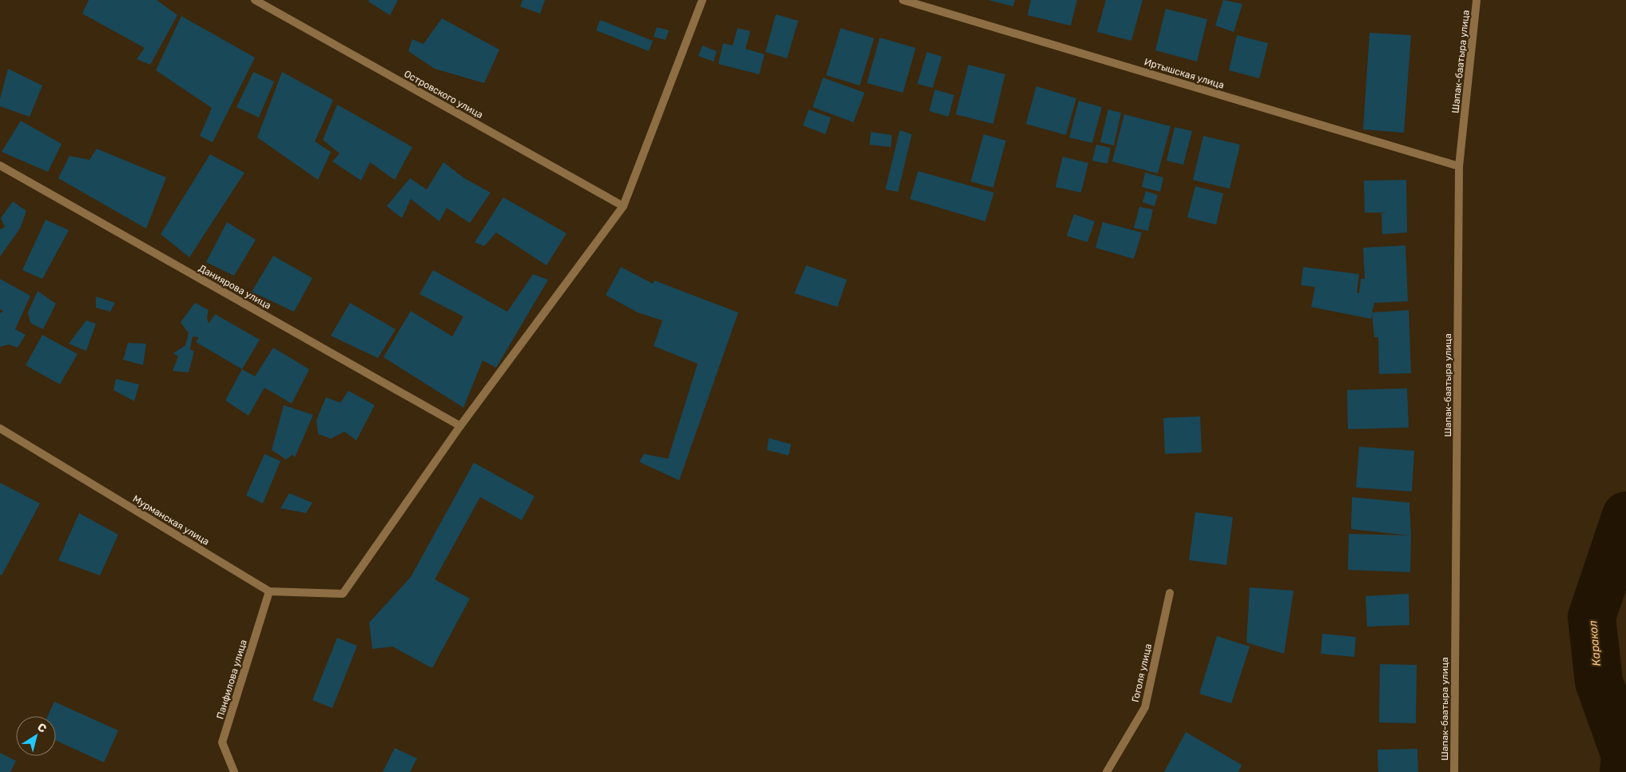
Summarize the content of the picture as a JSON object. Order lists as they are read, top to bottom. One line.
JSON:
{"streets":{"street":["Шапак-баатыра улица","Иртышская улица","Островского улица","Даниярова улица","Мурманская улица","Гоголя улица","Панфилова улица"]},"crossings":[["Шапак-баатыра улица","Иртышская улица"],["Даниярова улица","Мурманская улица"],["Мурманская улица","Панфилова улица"]],"water":["Каракол"],"north":"top right"}
